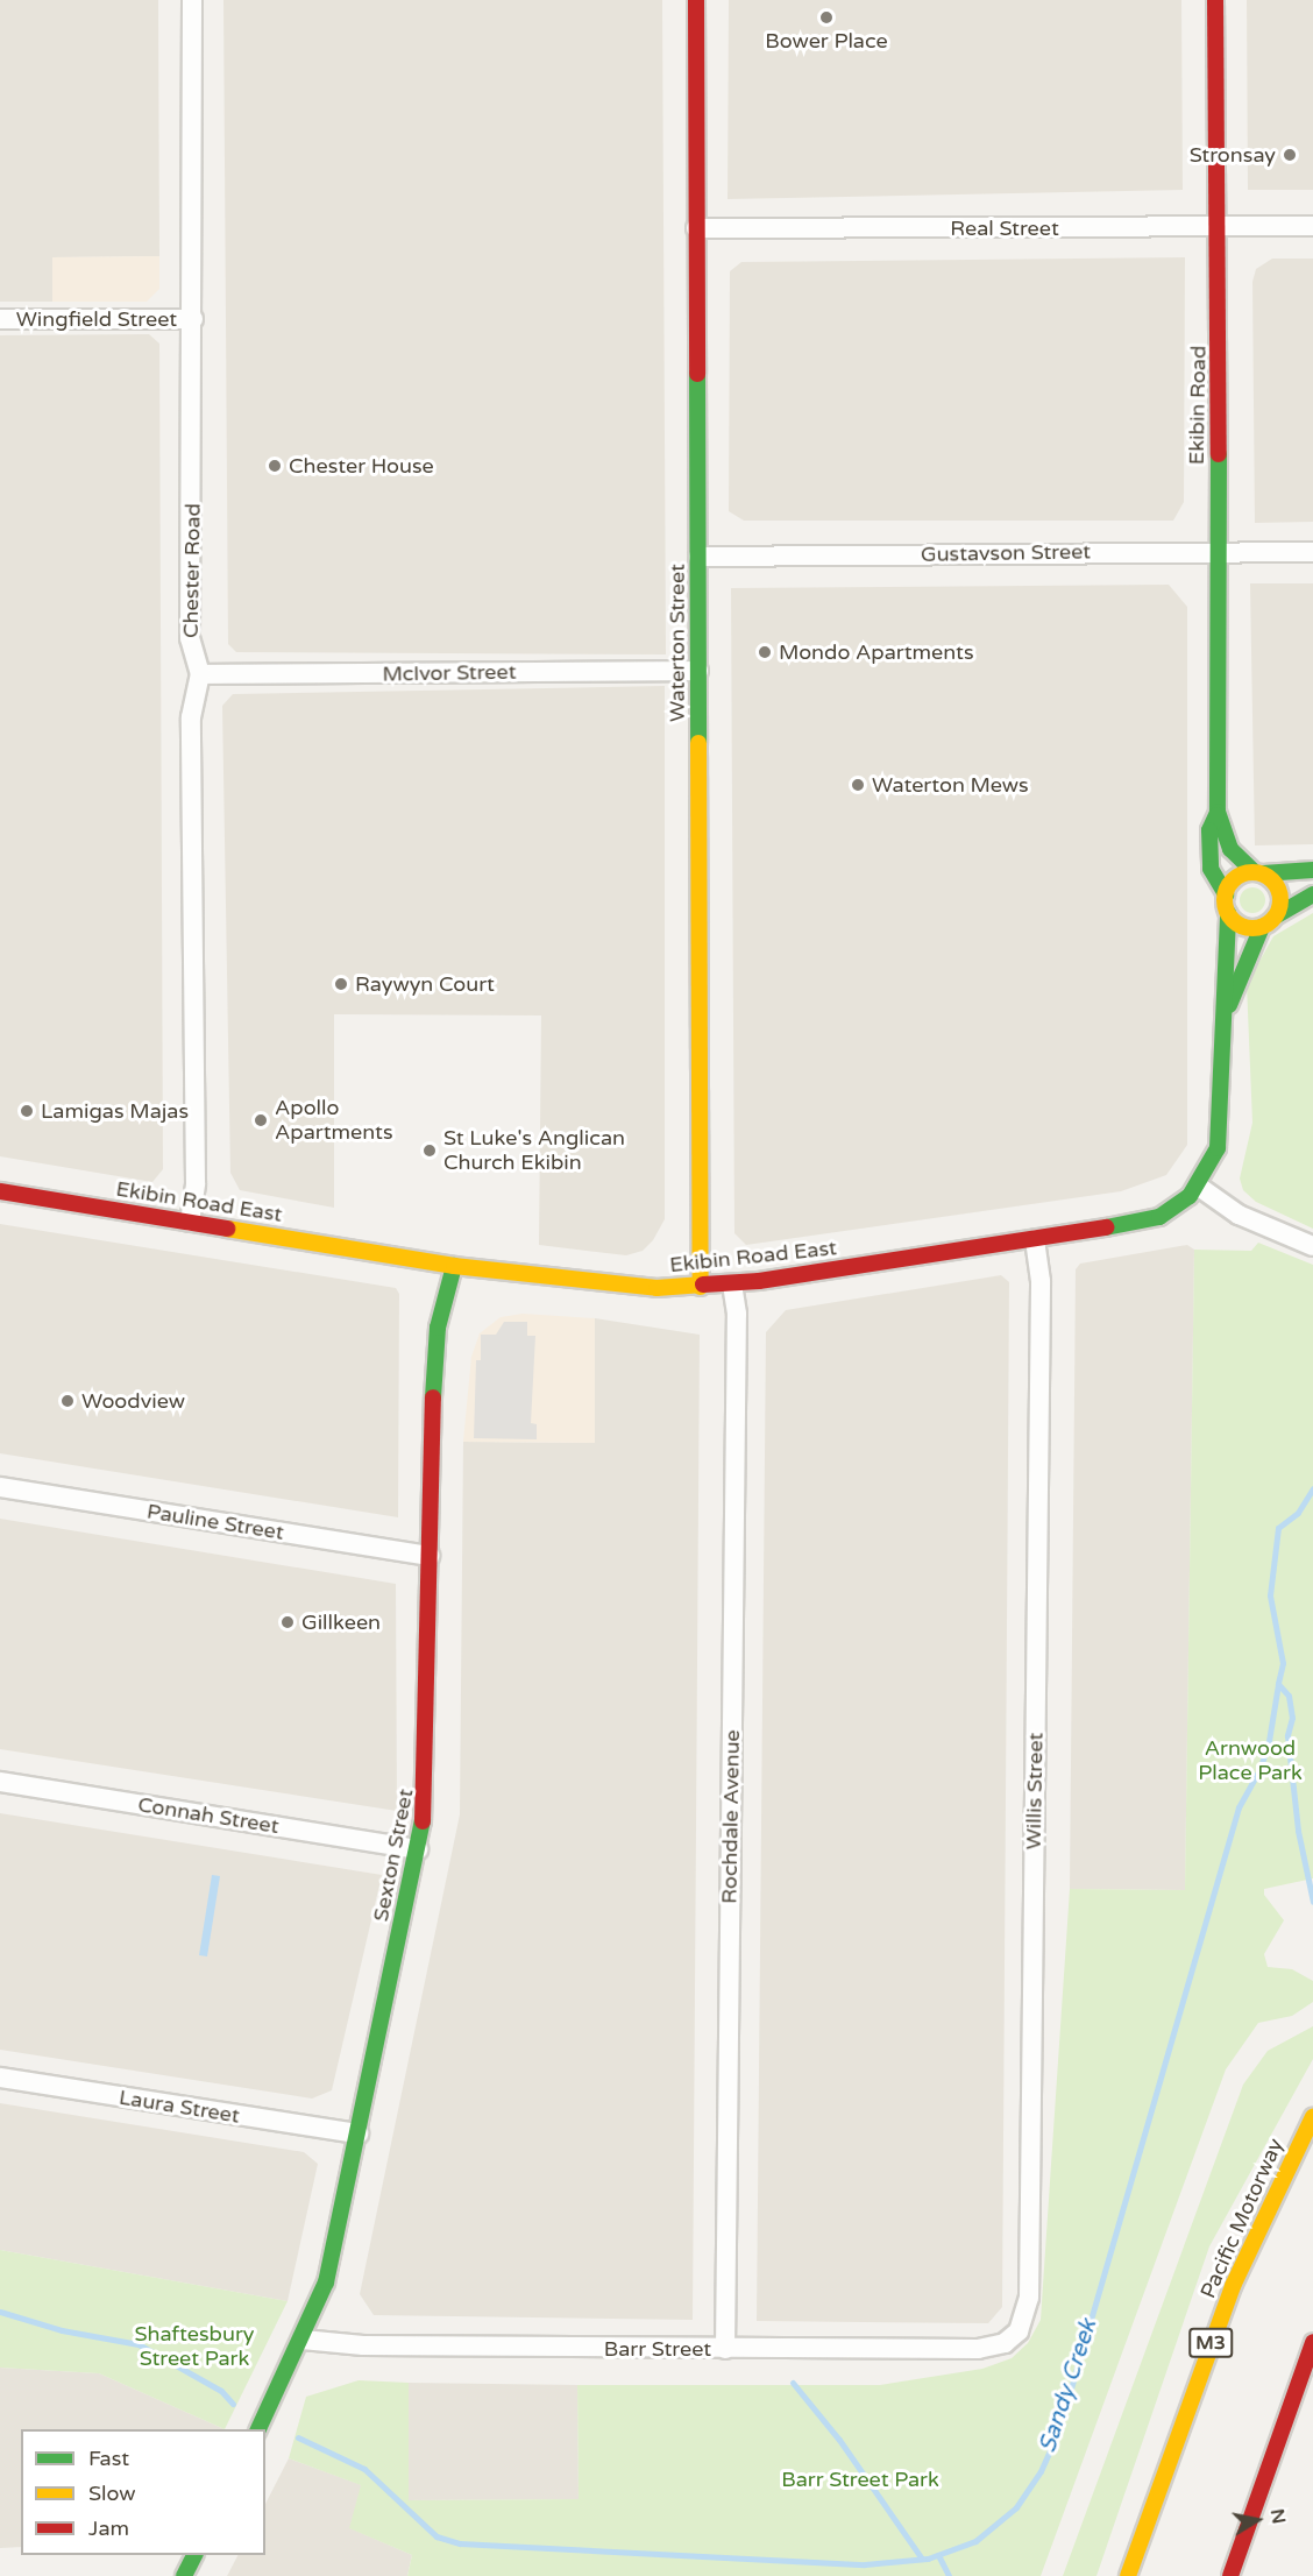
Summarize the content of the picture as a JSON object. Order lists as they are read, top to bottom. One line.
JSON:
{"streets":{"main road":["Ekibin Road","Waterton Street","Ekibin Road East","Sexton Street","Pacific Motorway","M3"],"street":["Real Street","Wingfield Street","Gustavson Street","Chester Road","McIvor Street","Pauline Street","Willis Street","Connah Street","Rochdale Avenue","Laura Street","Barr Street"]},"crossings":[["Real Street","Ekibin Road"],["Real Street","Waterton Street"],["Wingfield Street","Chester Road"],["Ekibin Road","Gustavson Street"],["Gustavson Street","Waterton Street"],["Chester Road","McIvor Street"],["Chester Road","Ekibin Road East"],["Waterton Street","McIvor Street"],["Waterton Street","Ekibin Road East"],["Ekibin Road East","Willis Street"],["Ekibin Road East","Rochdale Avenue"],["Ekibin Road East","Sexton Street"],["Pauline Street","Sexton Street"],["Willis Street","Barr Street"],["Connah Street","Sexton Street"],["Rochdale Avenue","Barr Street"],["Sexton Street","Laura Street"],["Sexton Street","Barr Street"]],"water":["Sandy Creek"],"parks":["Arnwood Place Park","Shaftesbury Street Park","Barr Street Park"],"places":["Bower Place","Stronsay","Chester House","Mondo Apartments","Waterton Mews","Raywyn Court","Lamigas Majas","Apollo Apartments","St Luke's Anglican Church Ekibin","Woodview","Gillkeen"],"legend":["Fast","Slow","Jam"],"north":"right"}
